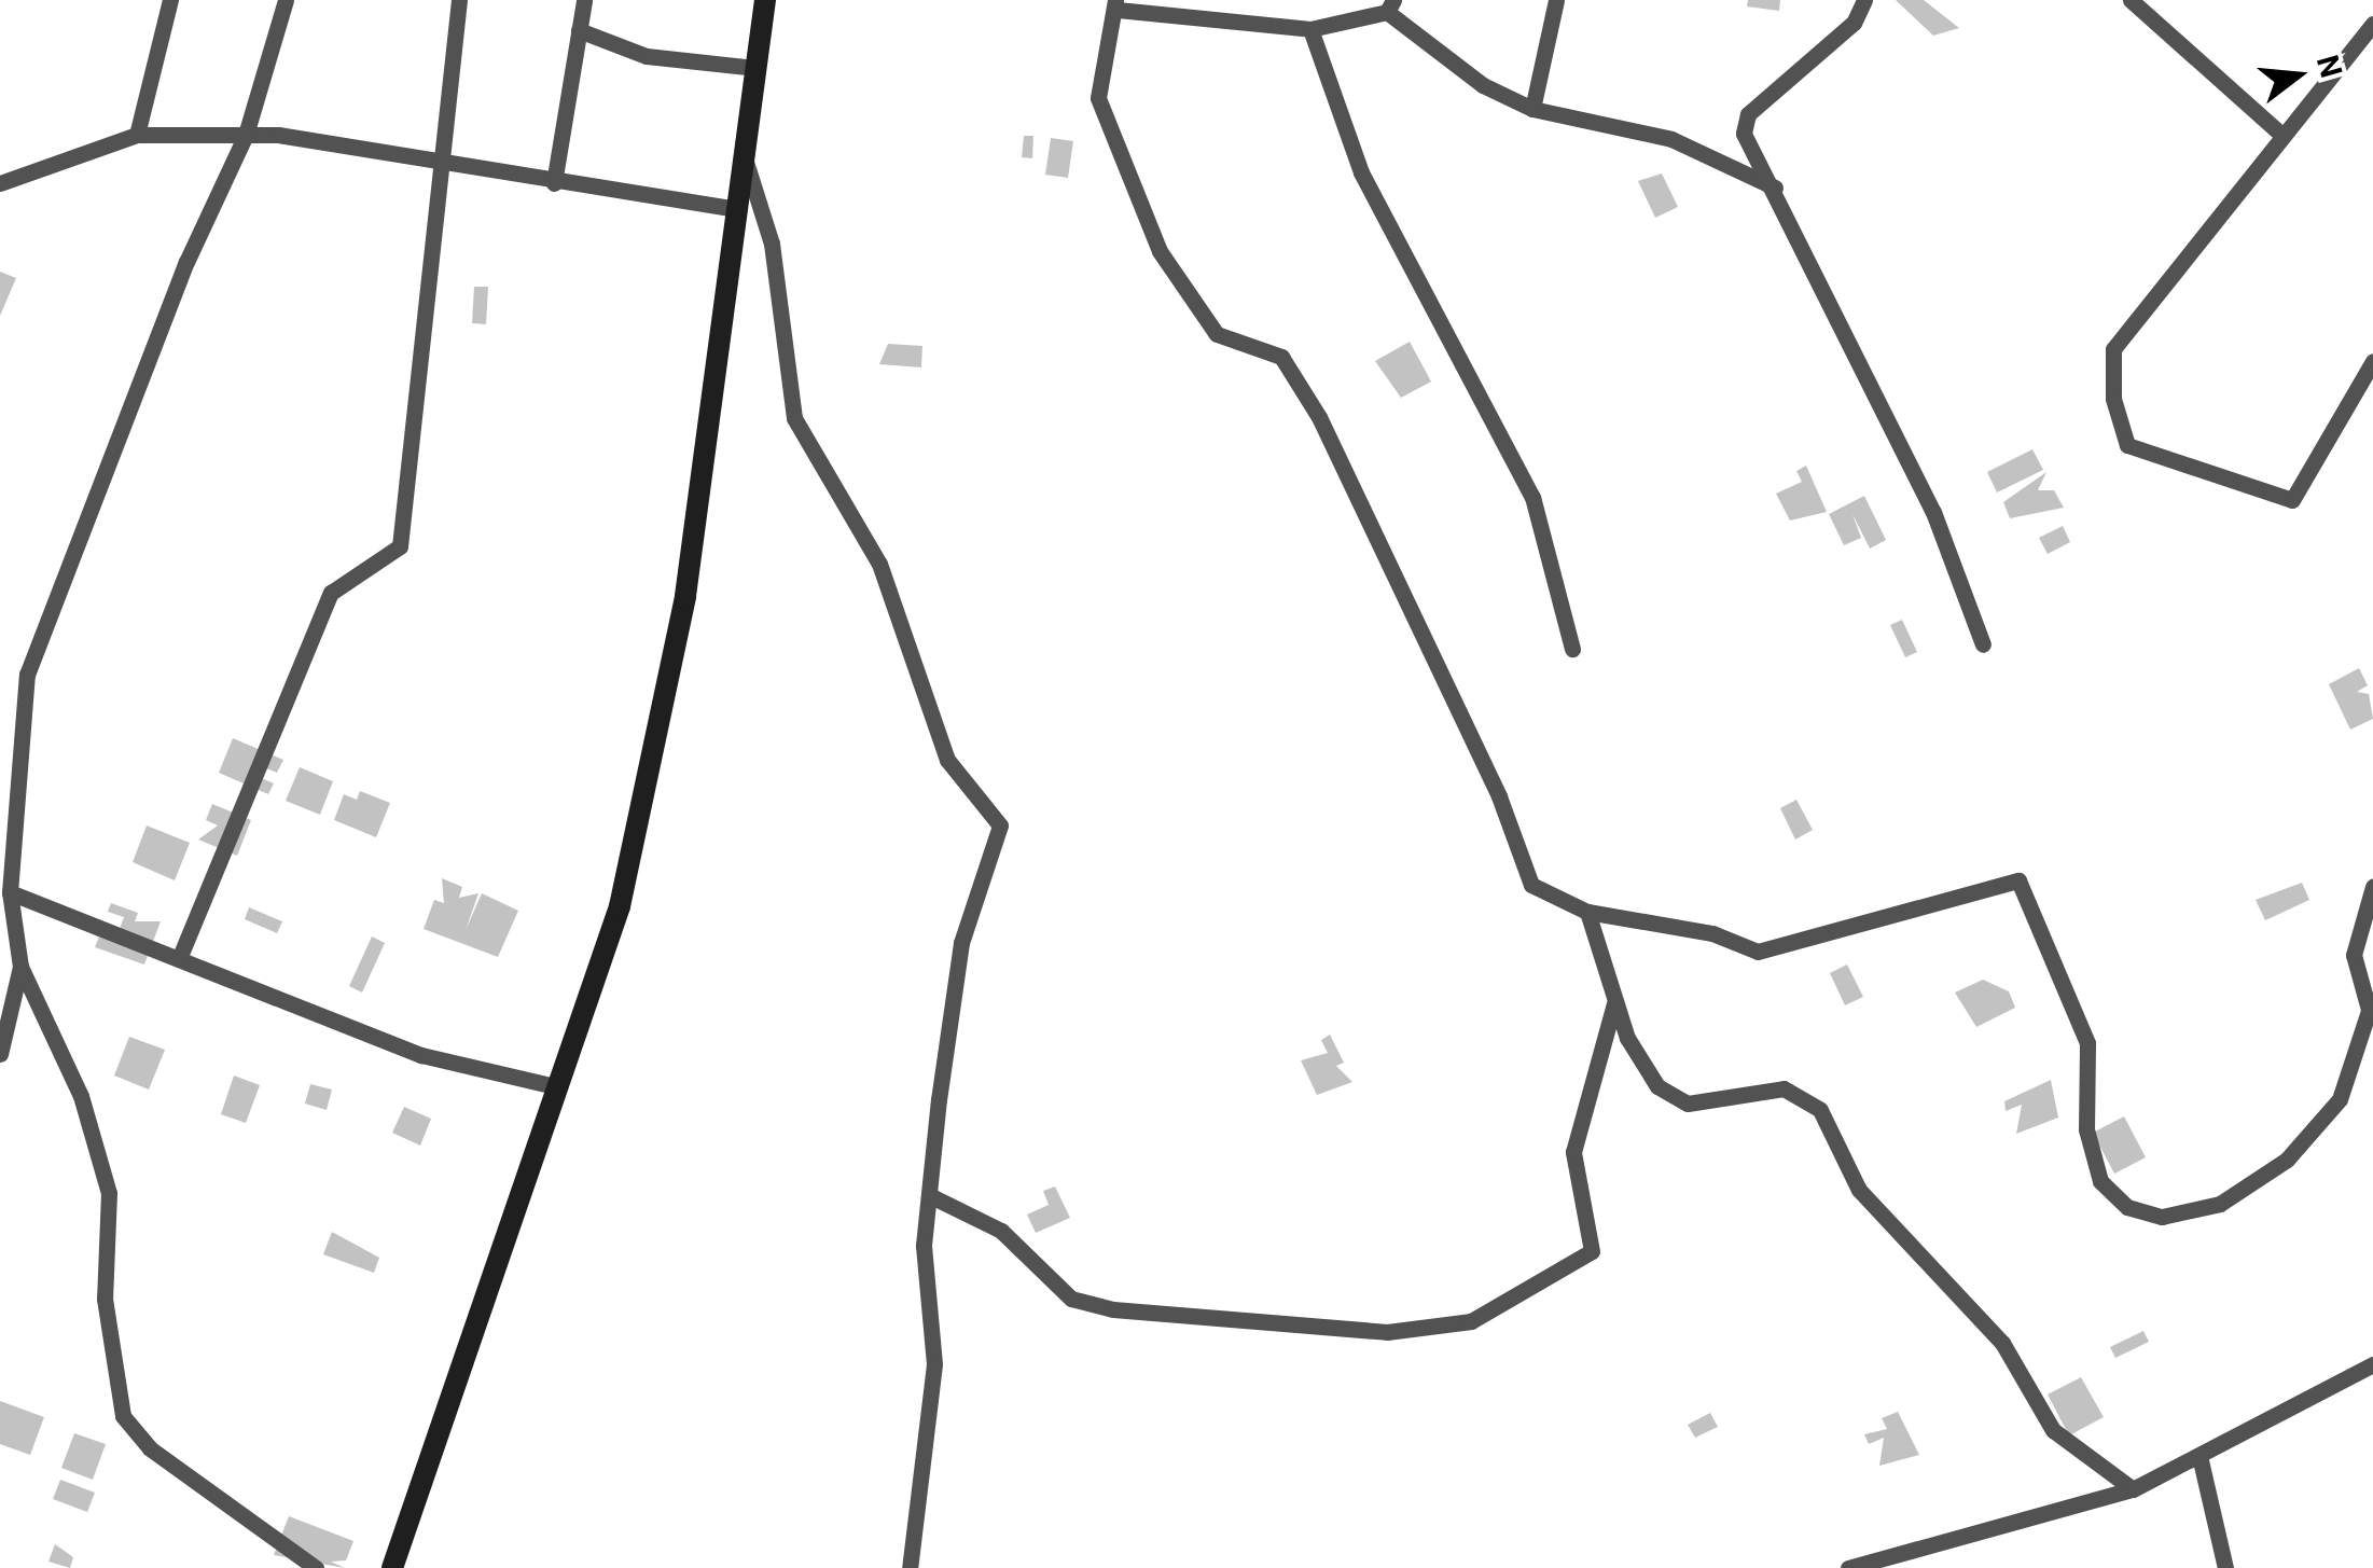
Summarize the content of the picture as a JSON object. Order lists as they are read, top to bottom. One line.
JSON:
{"north":"right"}
